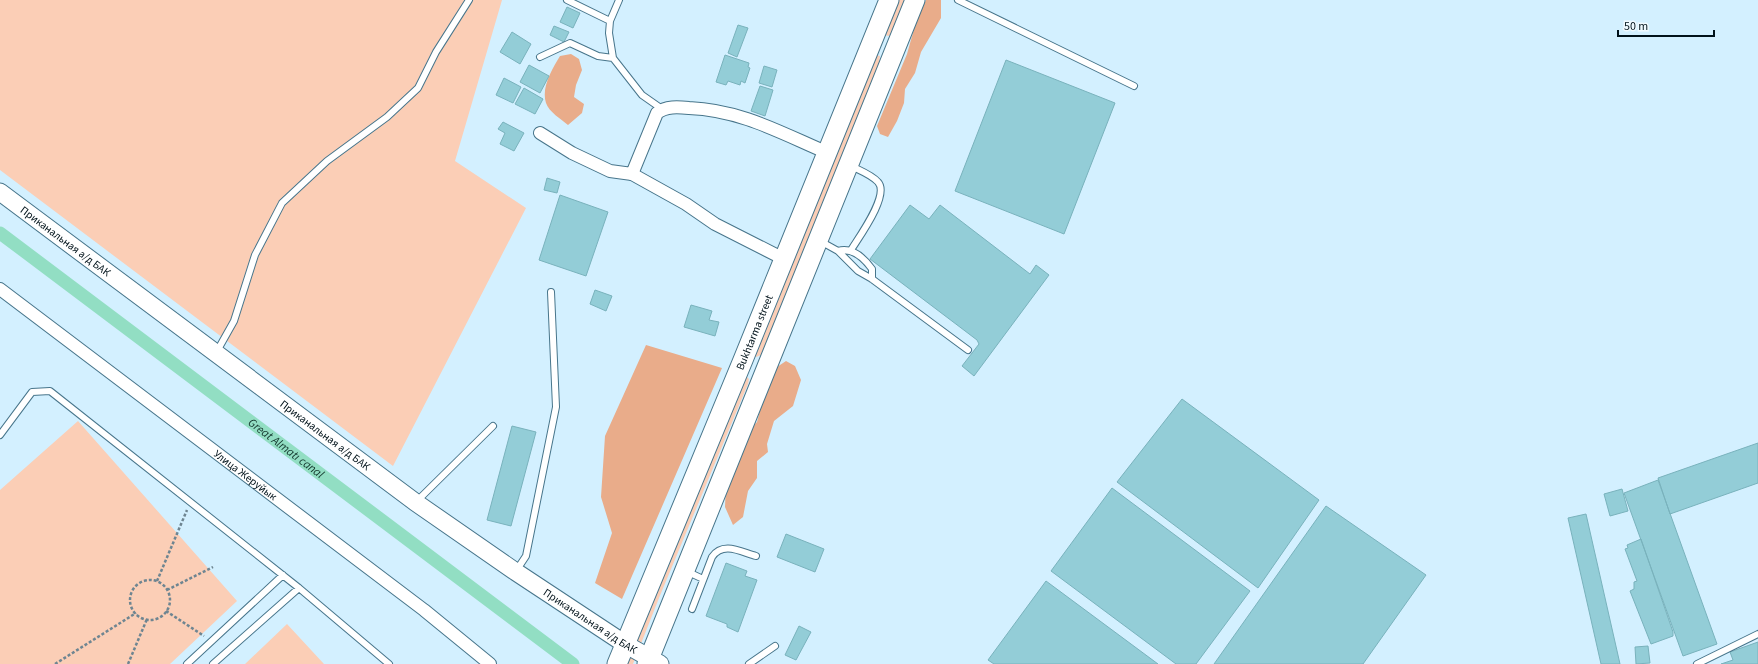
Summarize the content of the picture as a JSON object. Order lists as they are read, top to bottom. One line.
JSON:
{"streets":{"main road":["Bukhtarma street"],"street":["Приканальная а/д БАК","Улица Жеруйык"]},"crossings":[["Приканальная а/д БАК","Bukhtarma street"]],"water":["Great Almatı canal"],"scale_bar":"50 m"}
